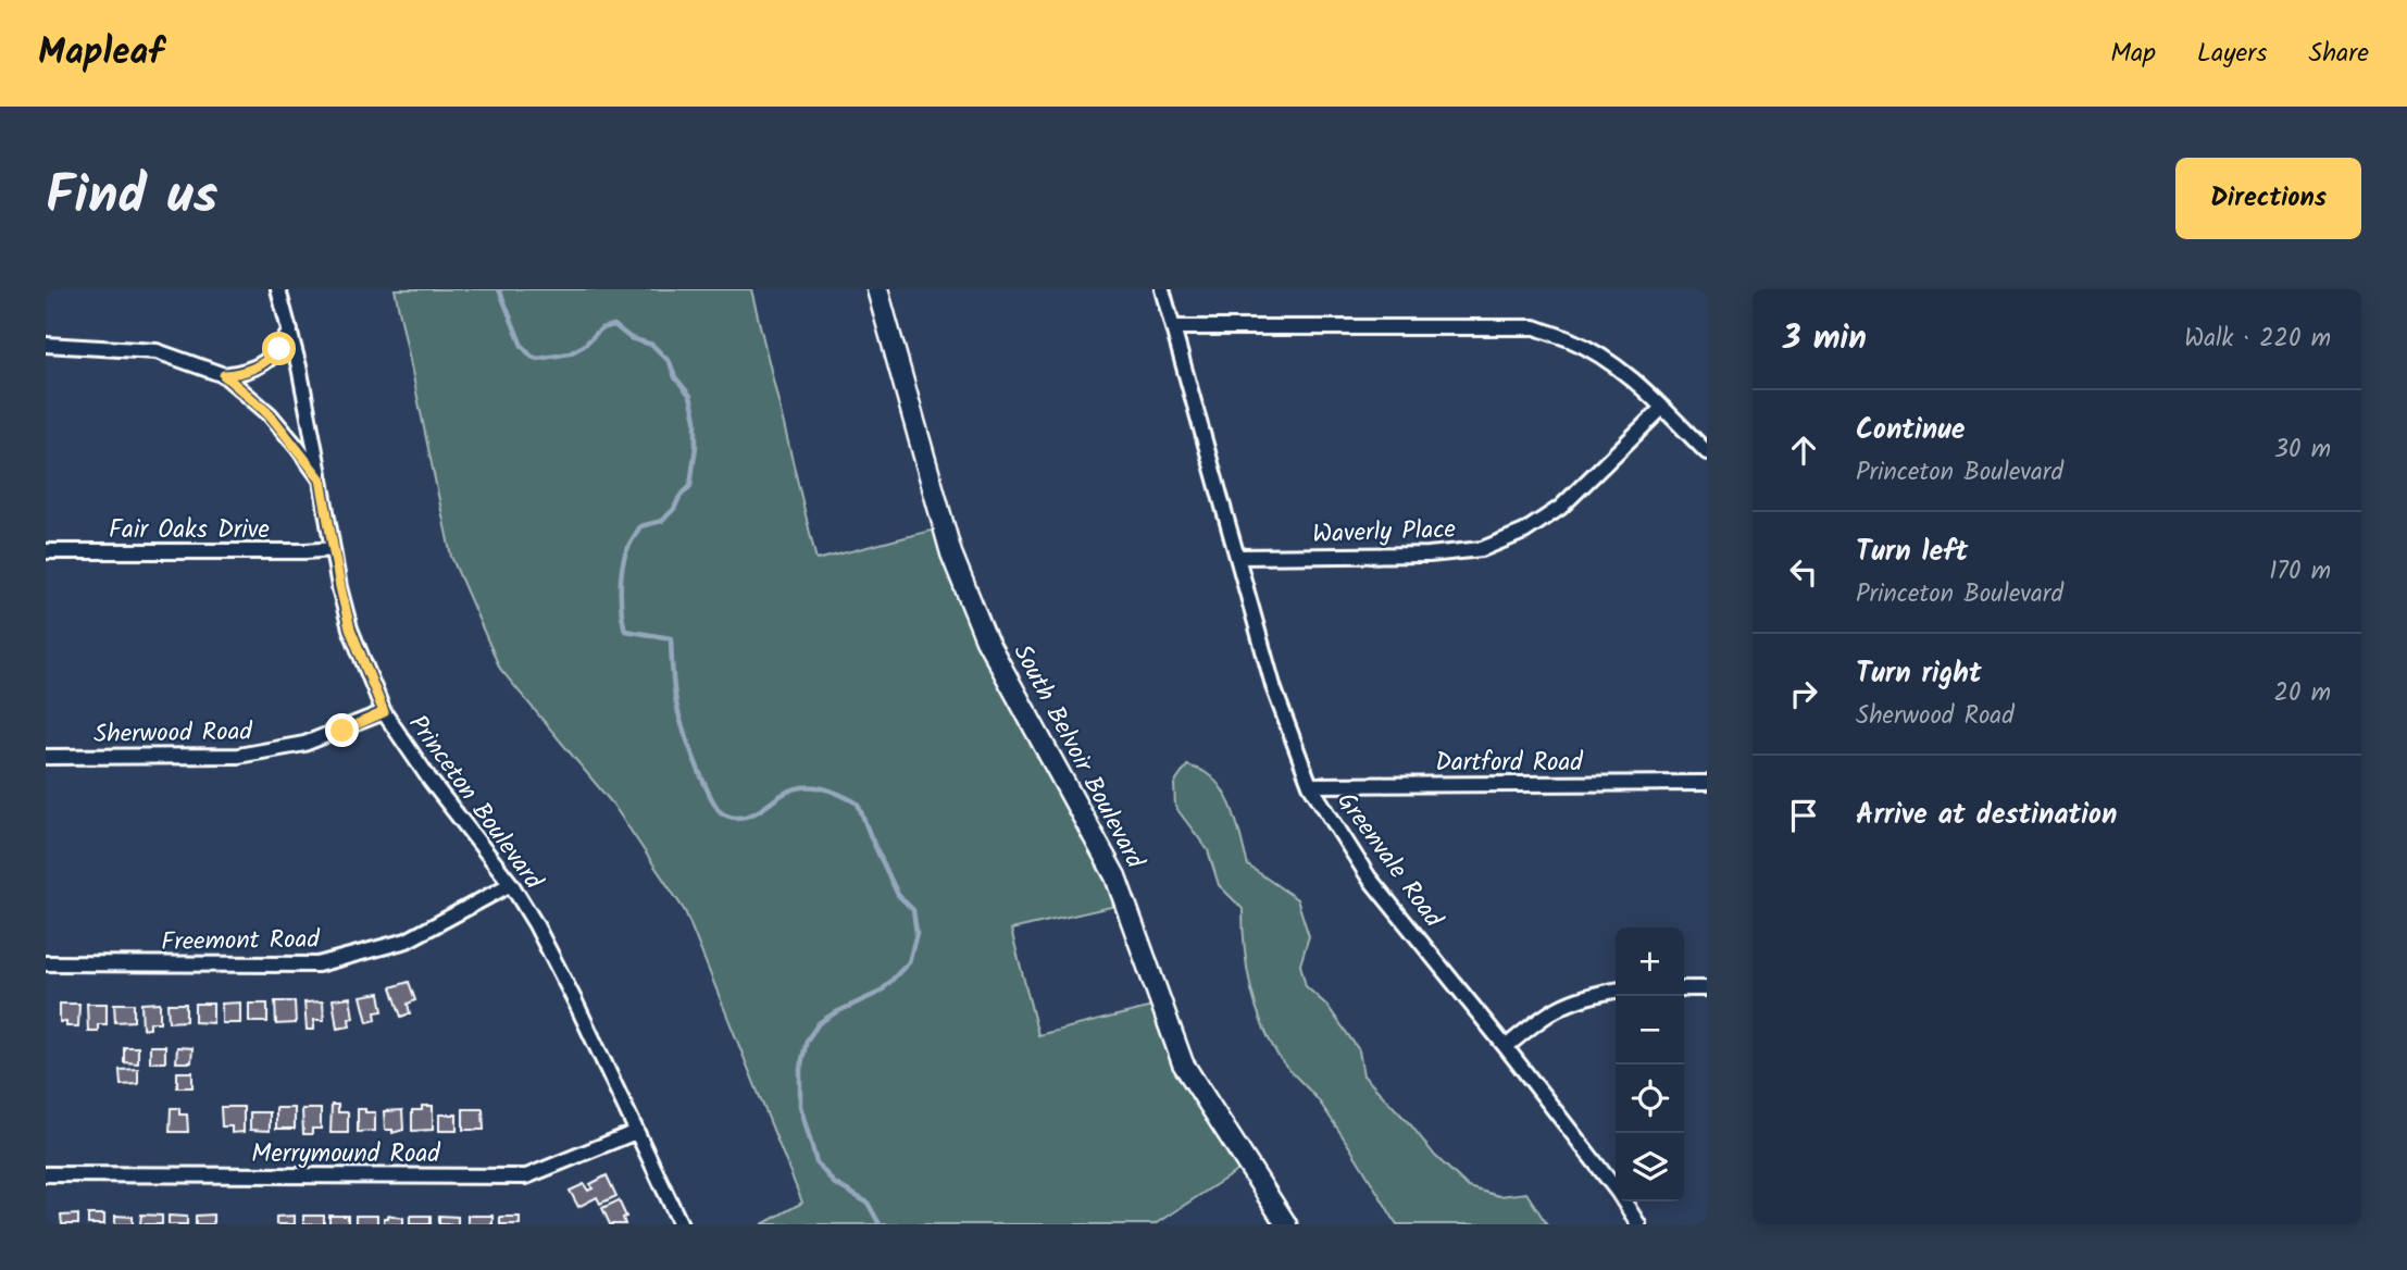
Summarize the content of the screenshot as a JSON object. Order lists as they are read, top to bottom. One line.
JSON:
{"streets":{"street":["Fair Oaks Drive","Waverly Place","Sherwood Road","South Belvoir Boulevard","Dartford Road","Princeton Boulevard","Greenvale Road","Freemont Road","Merrymound Road"]},"crossings":[["Fair Oaks Drive","Princeton Boulevard"],["Waverly Place","Greenvale Road"],["Sherwood Road","Princeton Boulevard"],["Dartford Road","Greenvale Road"],["Princeton Boulevard","Freemont Road"],["Princeton Boulevard","Merrymound Road"]],"page":{"header":"Mapleaf","nav":["Map","Layers","Share"],"title":"Find us","buttons":"Directions","heading":["3 min","Walk · 220 m"],"list":[["Continue","Princeton Boulevard","30 m"],["Turn left","Princeton Boulevard","170 m"],["Turn right","Sherwood Road","20 m"],"Arrive at destination"],"map_buttons":["+","−"]}}
